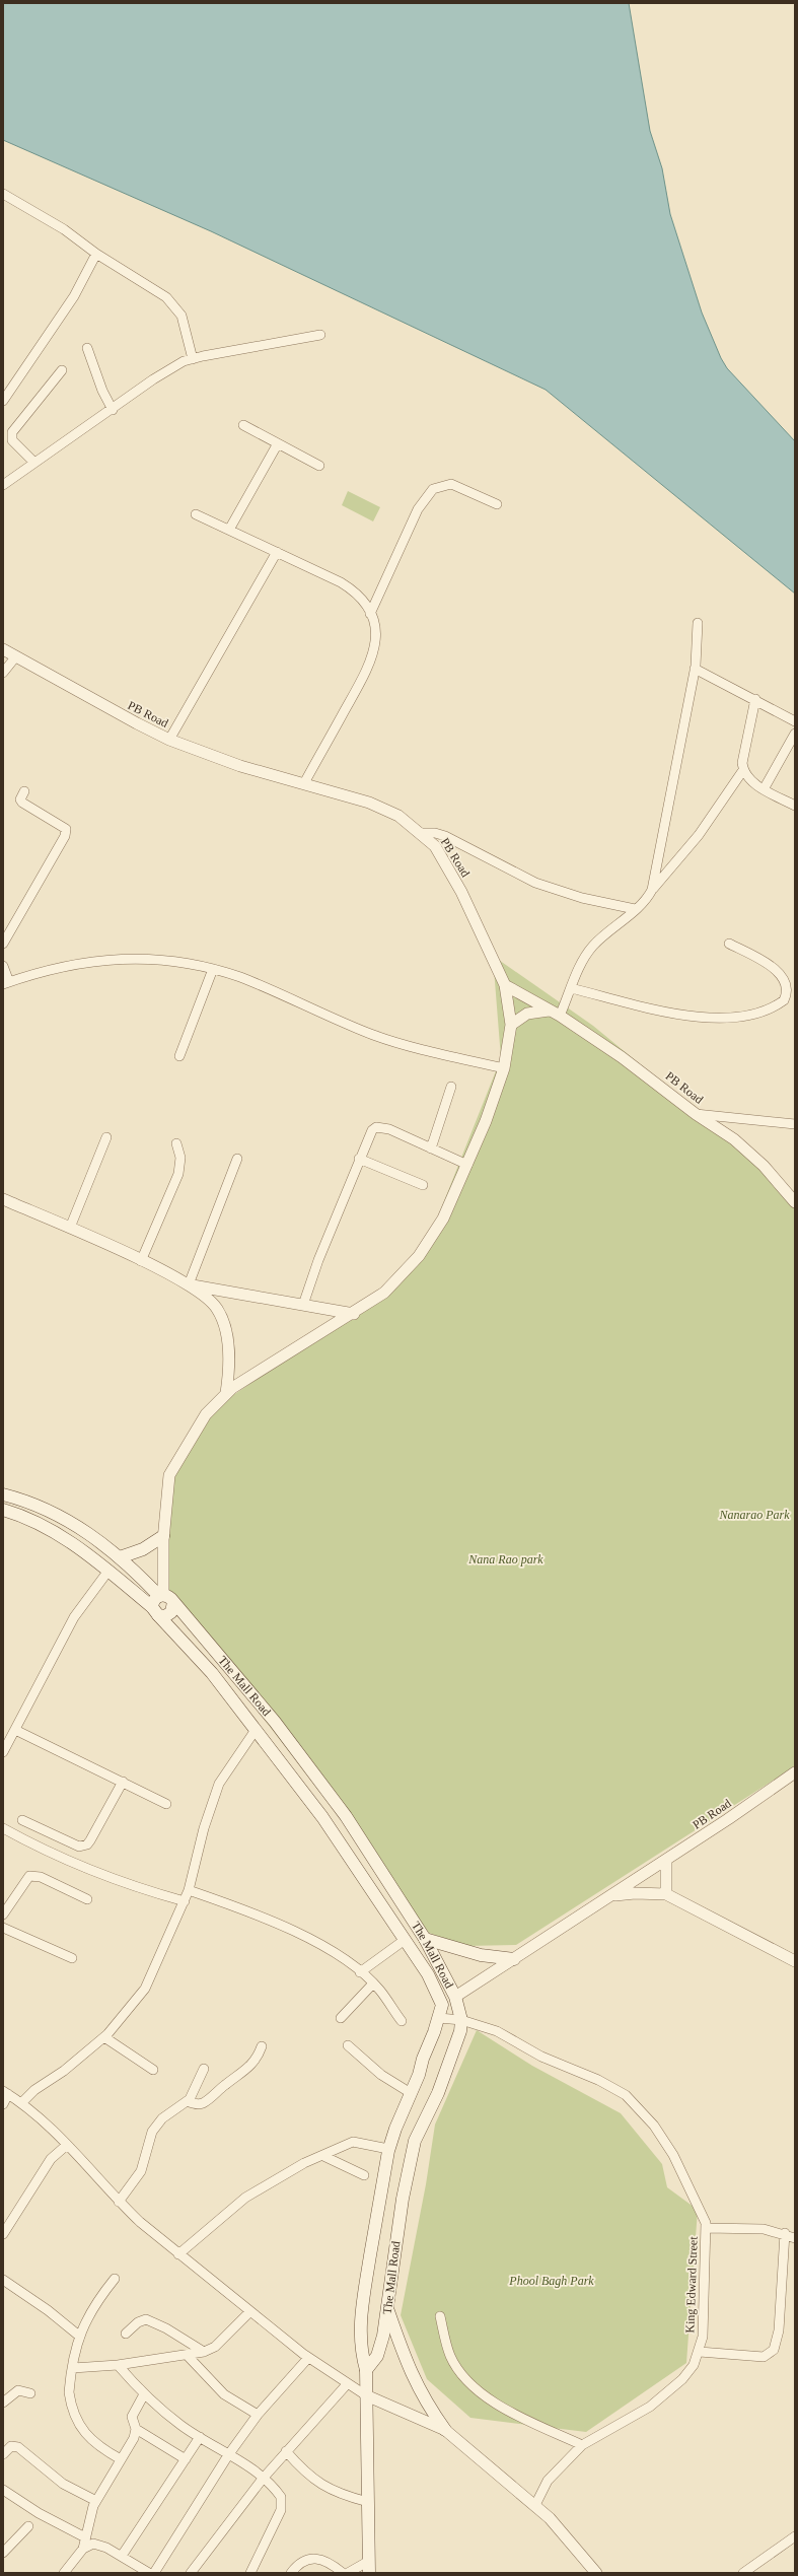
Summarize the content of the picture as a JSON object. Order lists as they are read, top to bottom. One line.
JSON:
{"streets":{"main road":["The Mall Road"],"street":["PB Road","King Edward Street"]},"crossings":[["PB Road","The Mall Road"],["The Mall Road","King Edward Street"]],"parks":["Nanarao Park","Nana Rao park","Phool Bagh Park"]}
